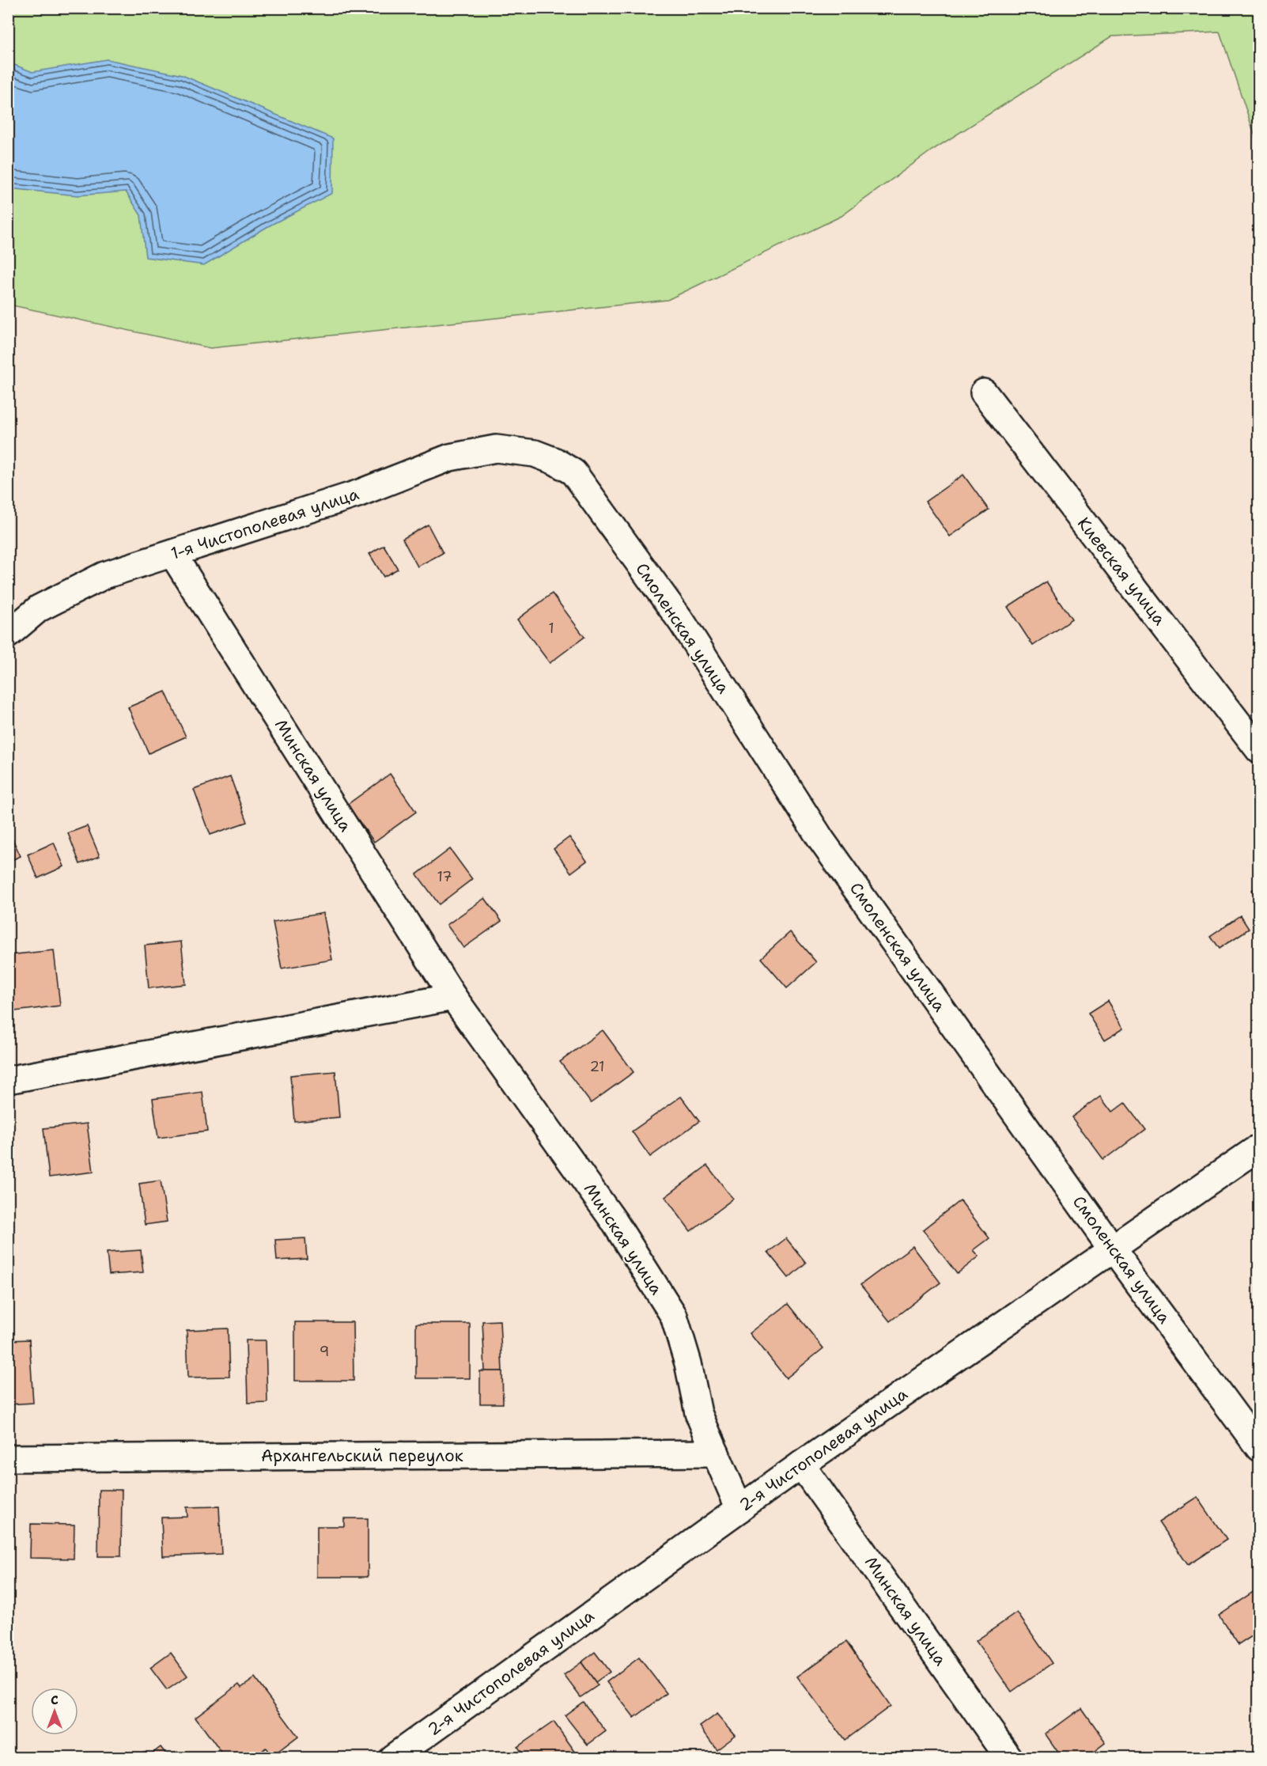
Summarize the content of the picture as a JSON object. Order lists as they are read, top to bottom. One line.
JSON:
{"streets":{"street":["1-я Чистополевая улица","Киевская улица","Смоленская улица","Минская улица","2-я Чистополевая улица","Архангельский переулок"]},"crossings":[["1-я Чистополевая улица","Смоленская улица"],["1-я Чистополевая улица","Минская улица"],["Смоленская улица","2-я Чистополевая улица"],["Минская улица","2-я Чистополевая улица"],["Минская улица","Архангельский переулок"]],"house_numbers":["1","17","21","9"],"north":"top"}
